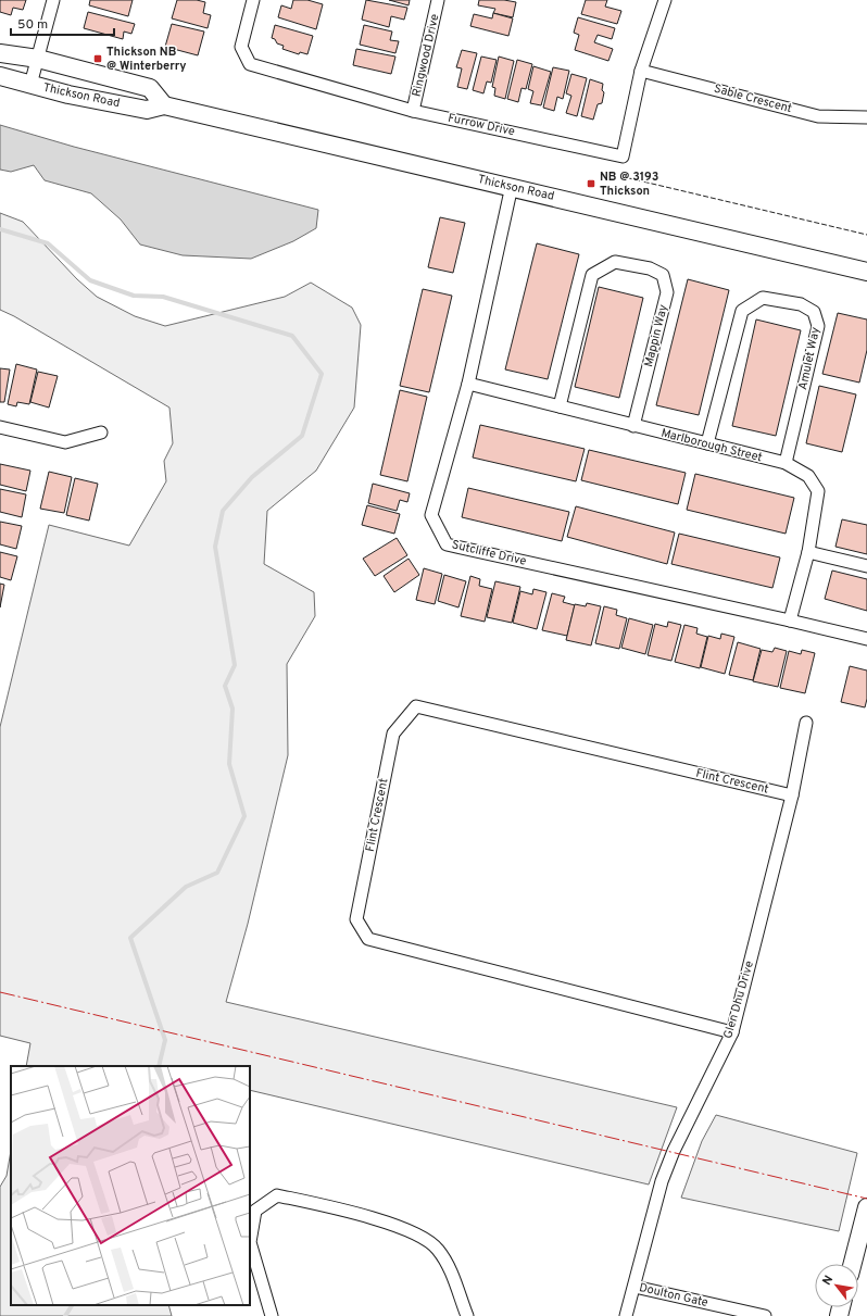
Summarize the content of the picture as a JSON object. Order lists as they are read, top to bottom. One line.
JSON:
{"streets":{"main road":["Thickson Road"],"street":["Ringwood Drive","Sable Crescent","Furrow Drive","Mappin Way","Amulet Way","Marlborough Street","Sutcliffe Drive","Flint Crescent","Glen Dhu Drive","Doulton Gate"]},"crossings":[["Ringwood Drive","Furrow Drive"],["Thickson Road","Sutcliffe Drive"],["Sable Crescent","Furrow Drive"],["Mappin Way","Marlborough Street"],["Amulet Way","Marlborough Street"],["Marlborough Street","Sutcliffe Drive"],["Flint Crescent","Glen Dhu Drive"],["Glen Dhu Drive","Doulton Gate"]],"places":{"transit":["Thickson NB @ Winterberry","NB @ 3193 Thickson"]},"scale_bar":"50 m","north":"top left"}
